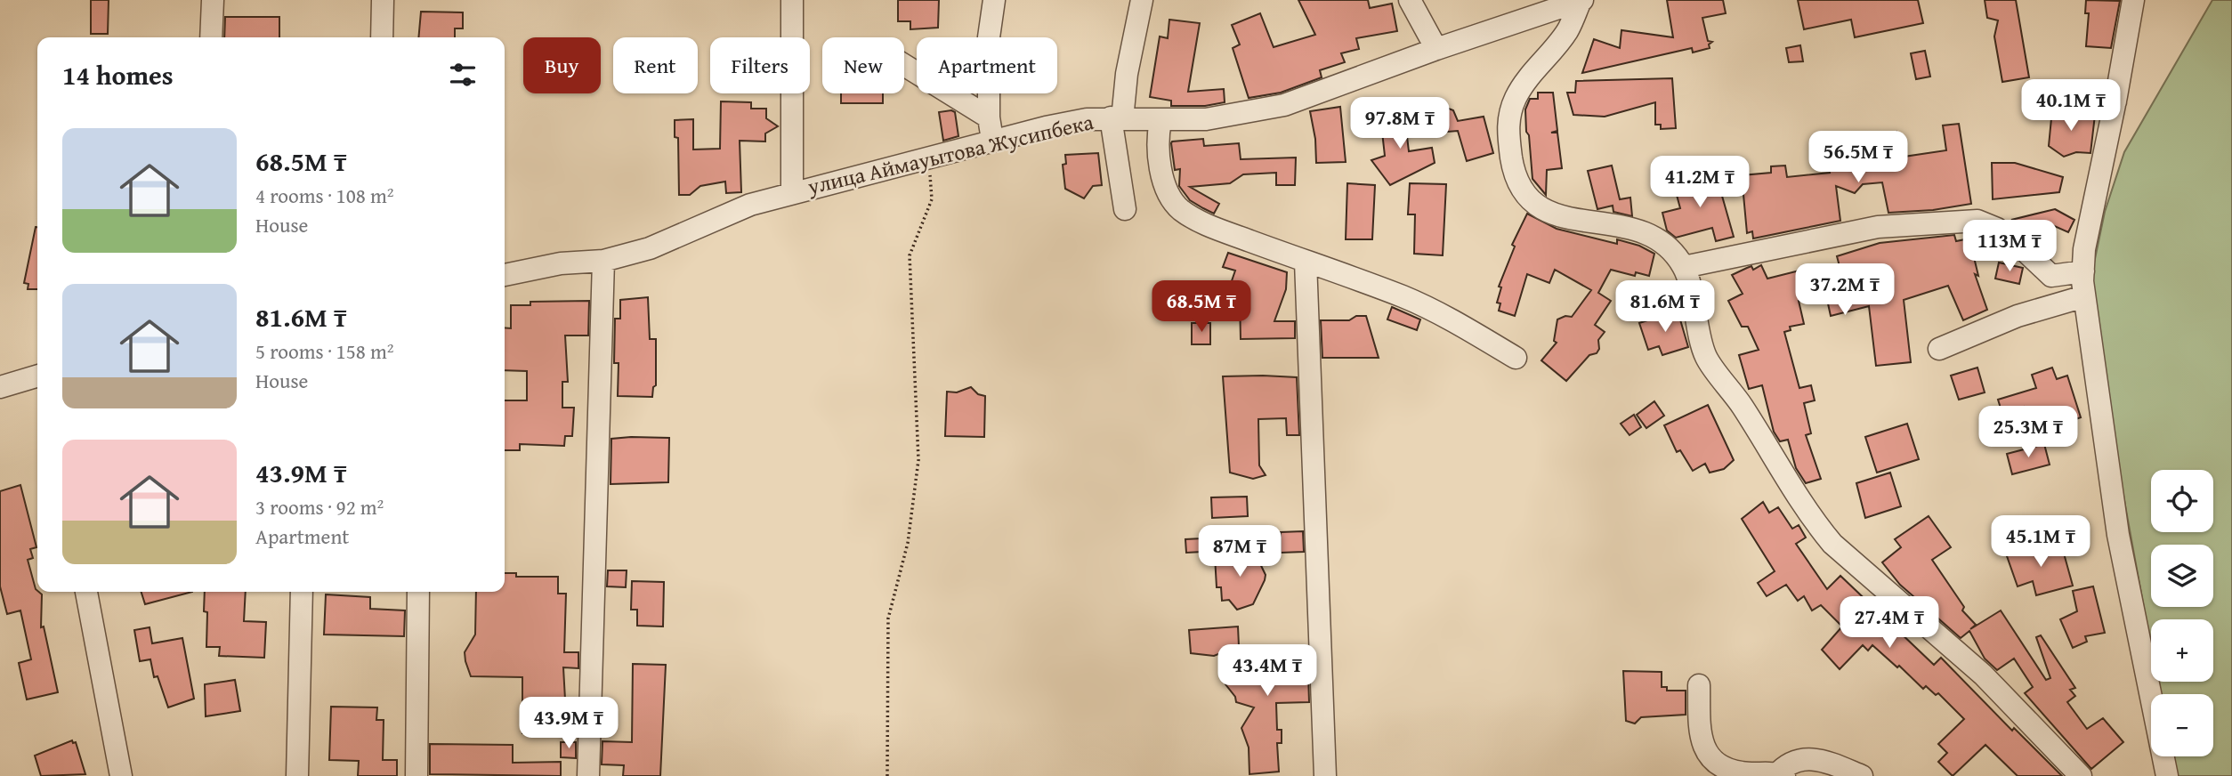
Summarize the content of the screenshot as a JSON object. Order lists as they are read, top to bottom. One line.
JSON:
{"streets":{"street":["улица Аймауытова Жусипбека"]},"page":{"chip":["Buy","Rent","Filters","New","Apartment"],"heading":"14 homes","price":["40.1M ₸","97.8M ₸","56.5M ₸","41.2M ₸","113M ₸","37.2M ₸","68.5M ₸","81.6M ₸","25.3M ₸","45.1M ₸","87M ₸","27.4M ₸","43.4M ₸","43.9M ₸"],"list":[{"name":"68.5M ₸","note":"4 rooms · 108 m² · House"},{"name":"81.6M ₸","note":"5 rooms · 158 m² · House"},{"name":"43.9M ₸","note":"3 rooms · 92 m² · Apartment"}],"map_buttons":["+","−"]}}
